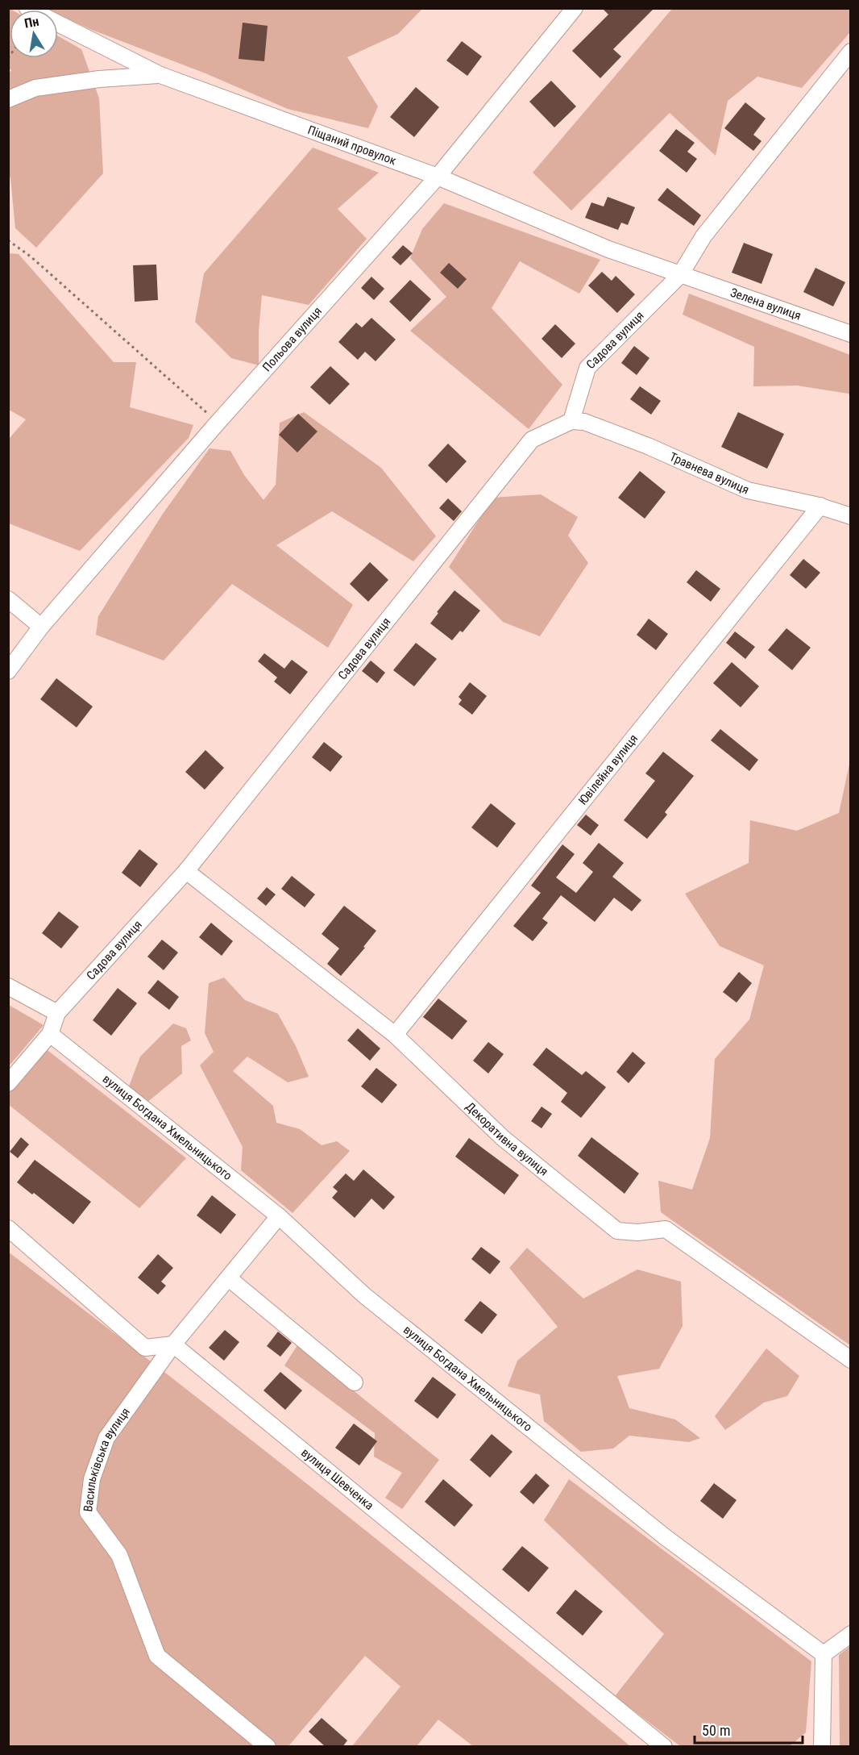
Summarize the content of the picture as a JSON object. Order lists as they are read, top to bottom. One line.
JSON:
{"streets":{"street":["Піщаний провулок","Зелена вулиця","Польова вулиця","Садова вулиця","Травнева вулиця","Ювілейна вулиця","вулиця Богдана Хмельницького","Декоративна вулиця","Васильківська вулиця","вулиця Шевченка"]},"crossings":[["Піщаний провулок","Зелена вулиця"],["Піщаний провулок","Польова вулиця"],["Піщаний провулок","Садова вулиця"],["Зелена вулиця","Садова вулиця"],["Садова вулиця","Травнева вулиця"],["Садова вулиця","вулиця Богдана Хмельницького"],["Садова вулиця","Декоративна вулиця"],["Травнева вулиця","Ювілейна вулиця"],["Ювілейна вулиця","Декоративна вулиця"],["вулиця Богдана Хмельницького","Васильківська вулиця"],["Васильківська вулиця","вулиця Шевченка"]],"scale_bar":"50 m","north":"top"}
